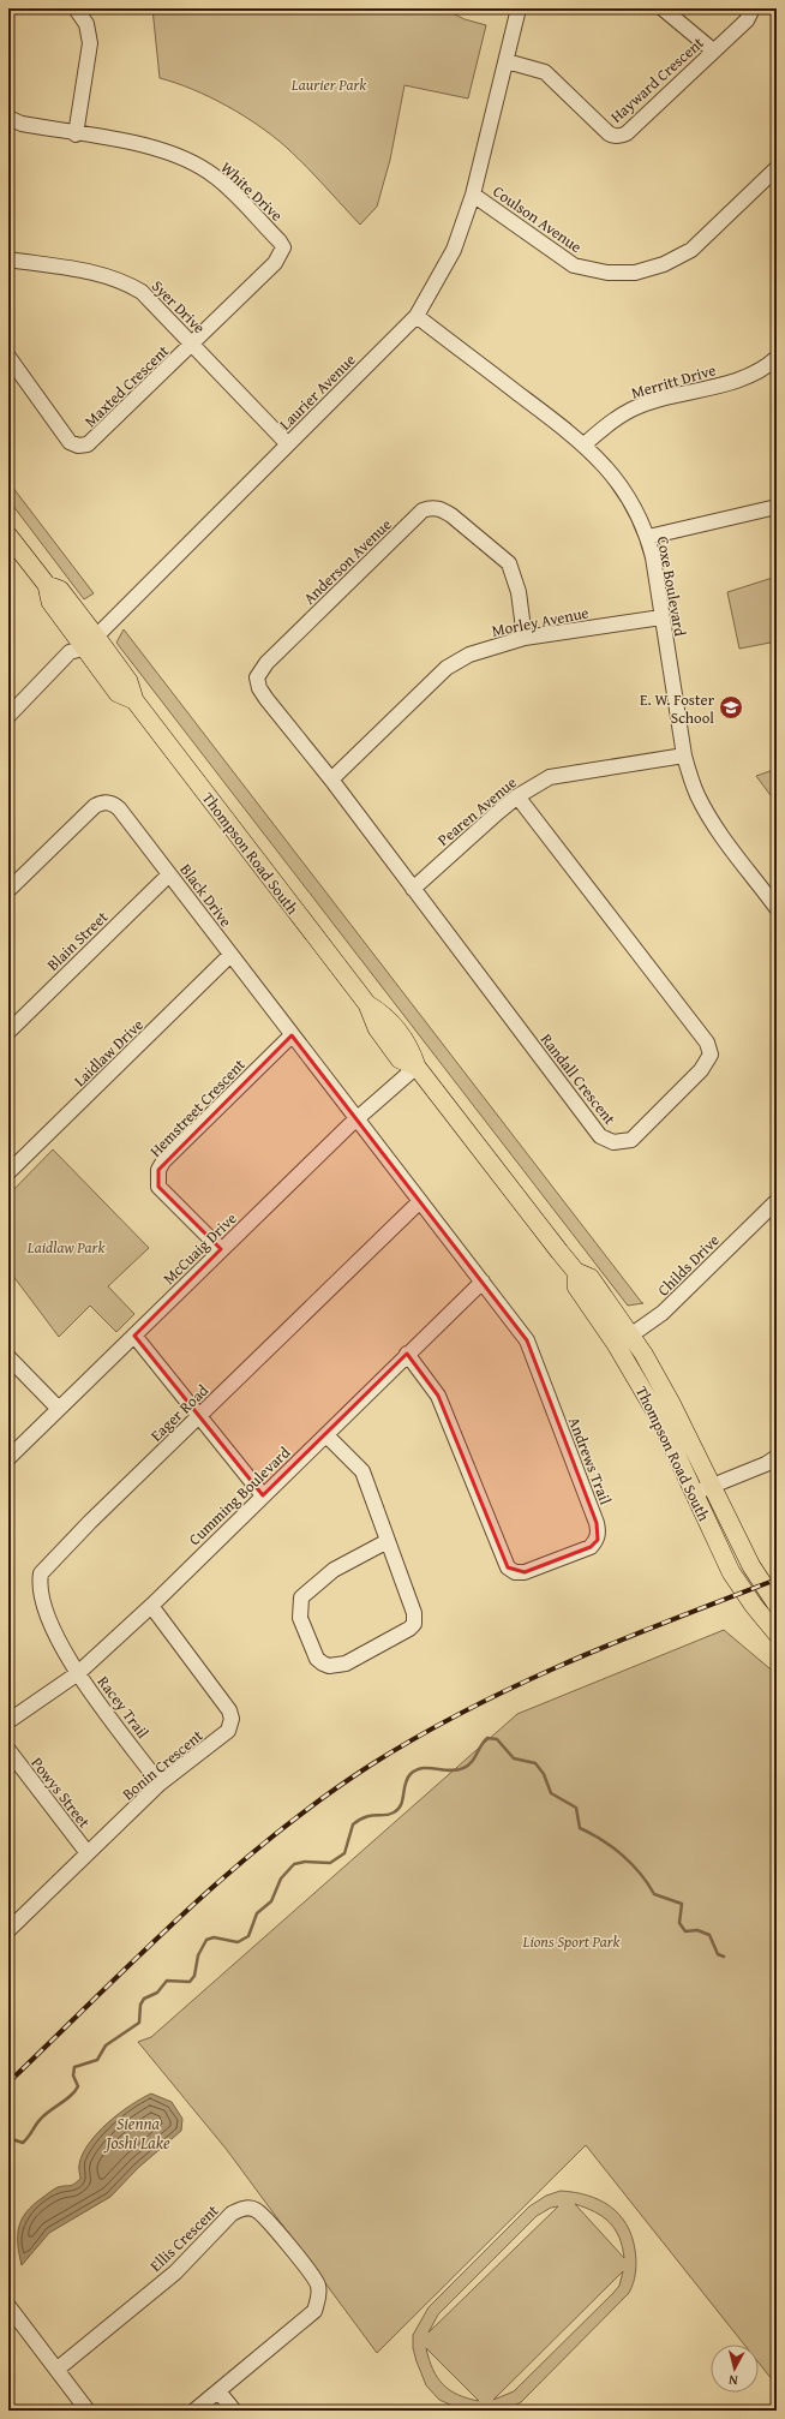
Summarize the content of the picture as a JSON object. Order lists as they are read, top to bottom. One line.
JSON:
{"streets":{"main road":["Thompson Road South"],"street":["Hayward Crescent","White Drive","Coulson Avenue","Syer Drive","Merritt Drive","Maxted Crescent","Laurier Avenue","Anderson Avenue","Coxe Boulevard","Morley Avenue","Pearen Avenue","Black Drive","Blain Street","Laidlaw Drive","Randall Crescent","Hemstreet Crescent","McCuaig Drive","Childs Drive","Eager Road","Andrews Trail","Cumming Boulevard","Racey Trail","Bonin Crescent","Powys Street","Ellis Crescent"]},"crossings":[["Hayward Crescent","Laurier Avenue"],["White Drive","Syer Drive"],["White Drive","Maxted Crescent"],["Coulson Avenue","Laurier Avenue"],["Syer Drive","Maxted Crescent"],["Syer Drive","Laurier Avenue"],["Merritt Drive","Coxe Boulevard"],["Laurier Avenue","Coxe Boulevard"],["Laurier Avenue","Thompson Road South"],["Anderson Avenue","Morley Avenue"],["Anderson Avenue","Randall Crescent"],["Coxe Boulevard","Morley Avenue"],["Coxe Boulevard","Pearen Avenue"],["Morley Avenue","Randall Crescent"],["Pearen Avenue","Randall Crescent"],["Thompson Road South","McCuaig Drive"],["Thompson Road South","Childs Drive"],["Black Drive","Blain Street"],["Black Drive","Laidlaw Drive"],["Black Drive","Hemstreet Crescent"],["Black Drive","McCuaig Drive"],["Black Drive","Andrews Trail"],["Hemstreet Crescent","McCuaig Drive"],["McCuaig Drive","Andrews Trail"],["Eager Road","Andrews Trail"],["Eager Road","Cumming Boulevard"],["Eager Road","Racey Trail"],["Andrews Trail","Cumming Boulevard"],["Cumming Boulevard","Racey Trail"],["Cumming Boulevard","Bonin Crescent"],["Racey Trail","Bonin Crescent"],["Bonin Crescent","Powys Street"]],"water":["Sienna Joshi Lake"],"parks":["Laurier Park","Laidlaw Park","Lions Sport Park"],"places":{"school or university":["E. W. Foster School"]},"north":"bottom"}
